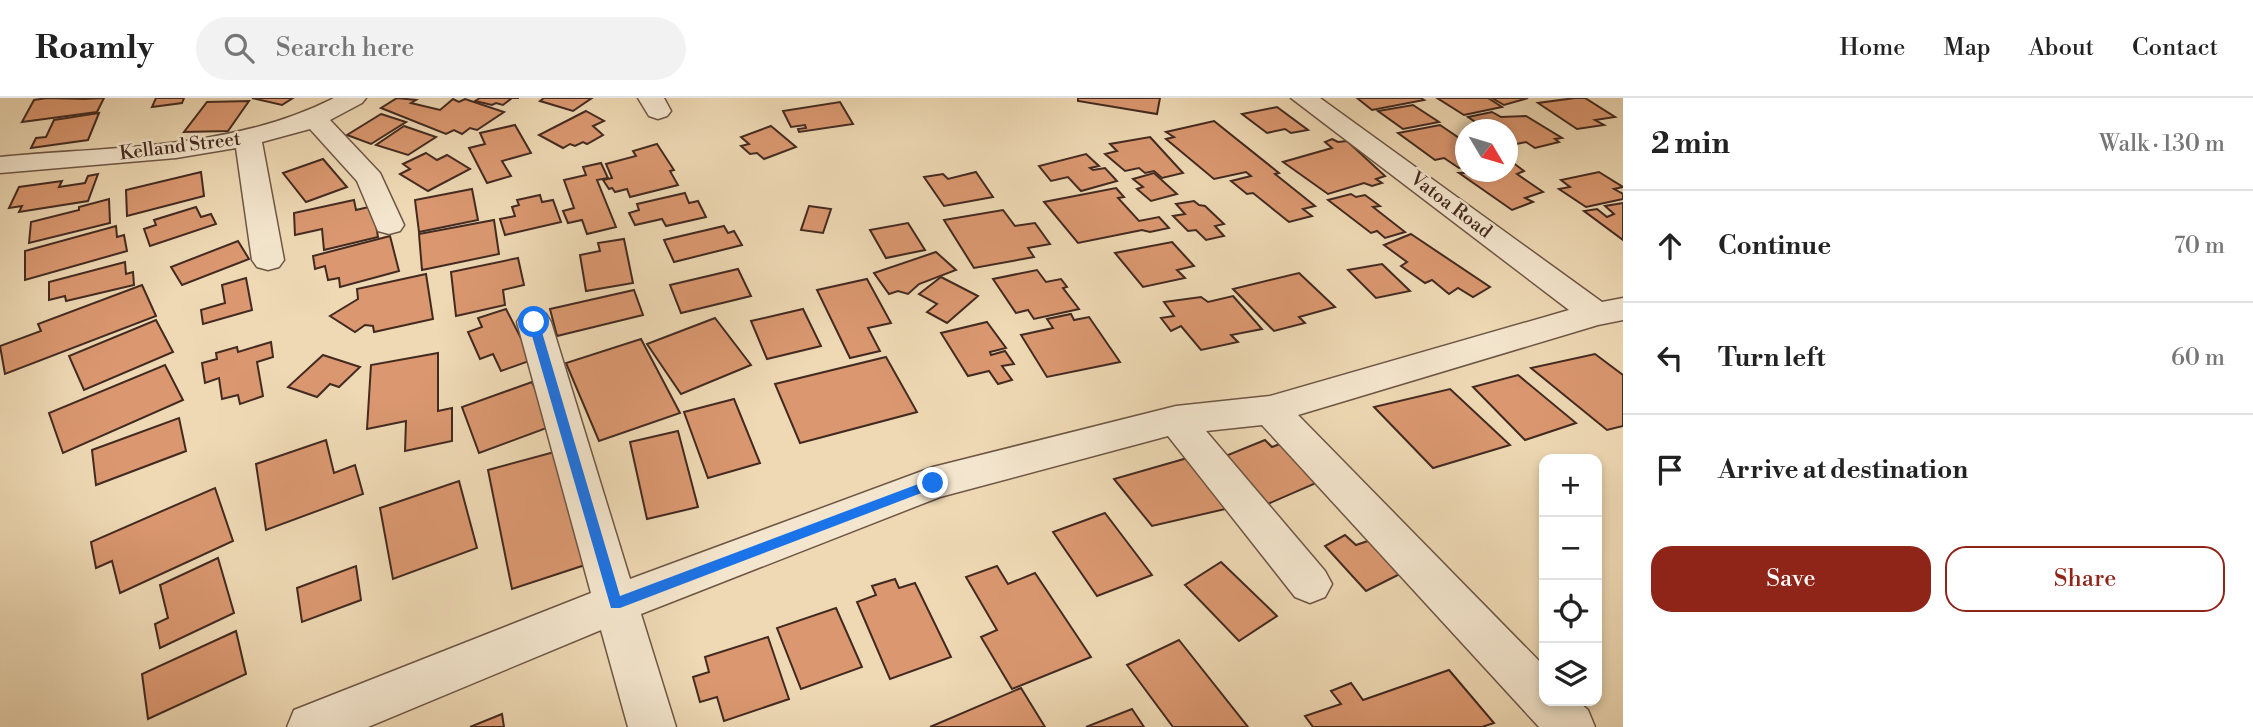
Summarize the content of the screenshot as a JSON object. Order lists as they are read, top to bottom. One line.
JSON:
{"streets":{"street":["Kelland Street","Vatoa Road"]},"north":"bottom right","page":{"header":"Roamly","search":"Search here","nav":["Home","Map","About","Contact"],"heading":["2 min","Walk · 130 m"],"list":[["Continue","70 m"],["Turn left","60 m"],"Arrive at destination"],"map_buttons":["+","−"],"buttons":["Save","Share"]}}
